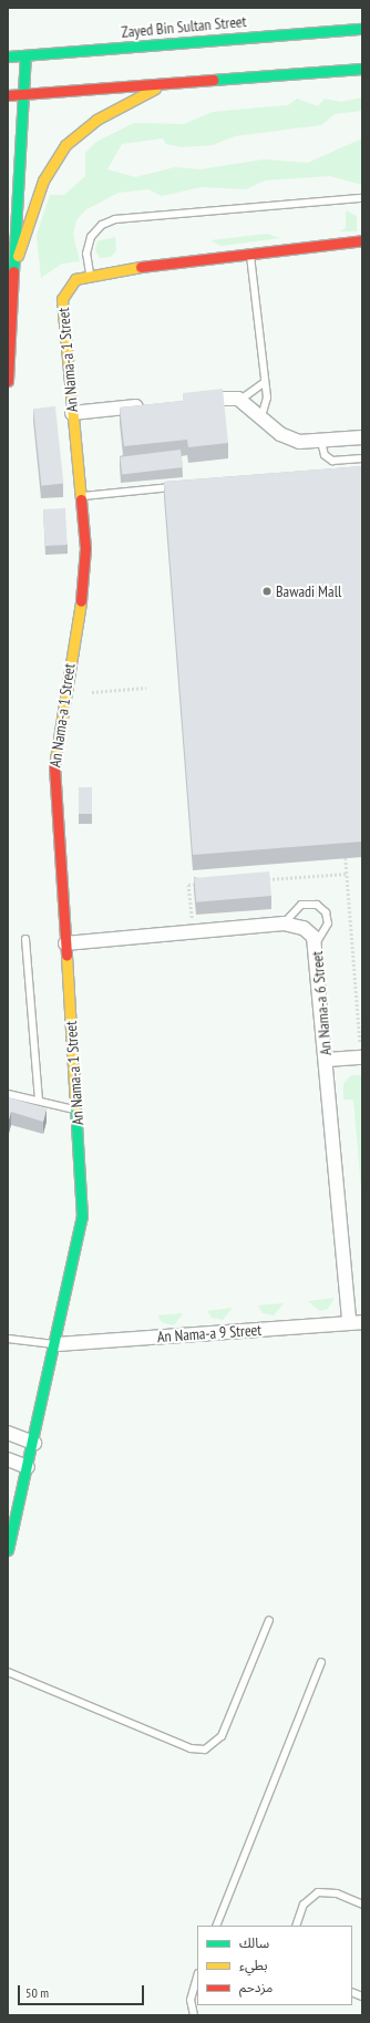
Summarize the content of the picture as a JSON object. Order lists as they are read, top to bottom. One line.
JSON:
{"streets":{"main road":["Zayed Bin Sultan Street","An Nama-a 1 Street"],"street":["An Nama-a 6 Street","An Nama-a 9 Street"]},"crossings":[["An Nama-a 1 Street","An Nama-a 6 Street"],["An Nama-a 1 Street","An Nama-a 9 Street"],["An Nama-a 6 Street","An Nama-a 9 Street"]],"places":["Bawadi Mall"],"legend":["سالك","بطيء","مزدحم"],"scale_bar":"50 m"}
